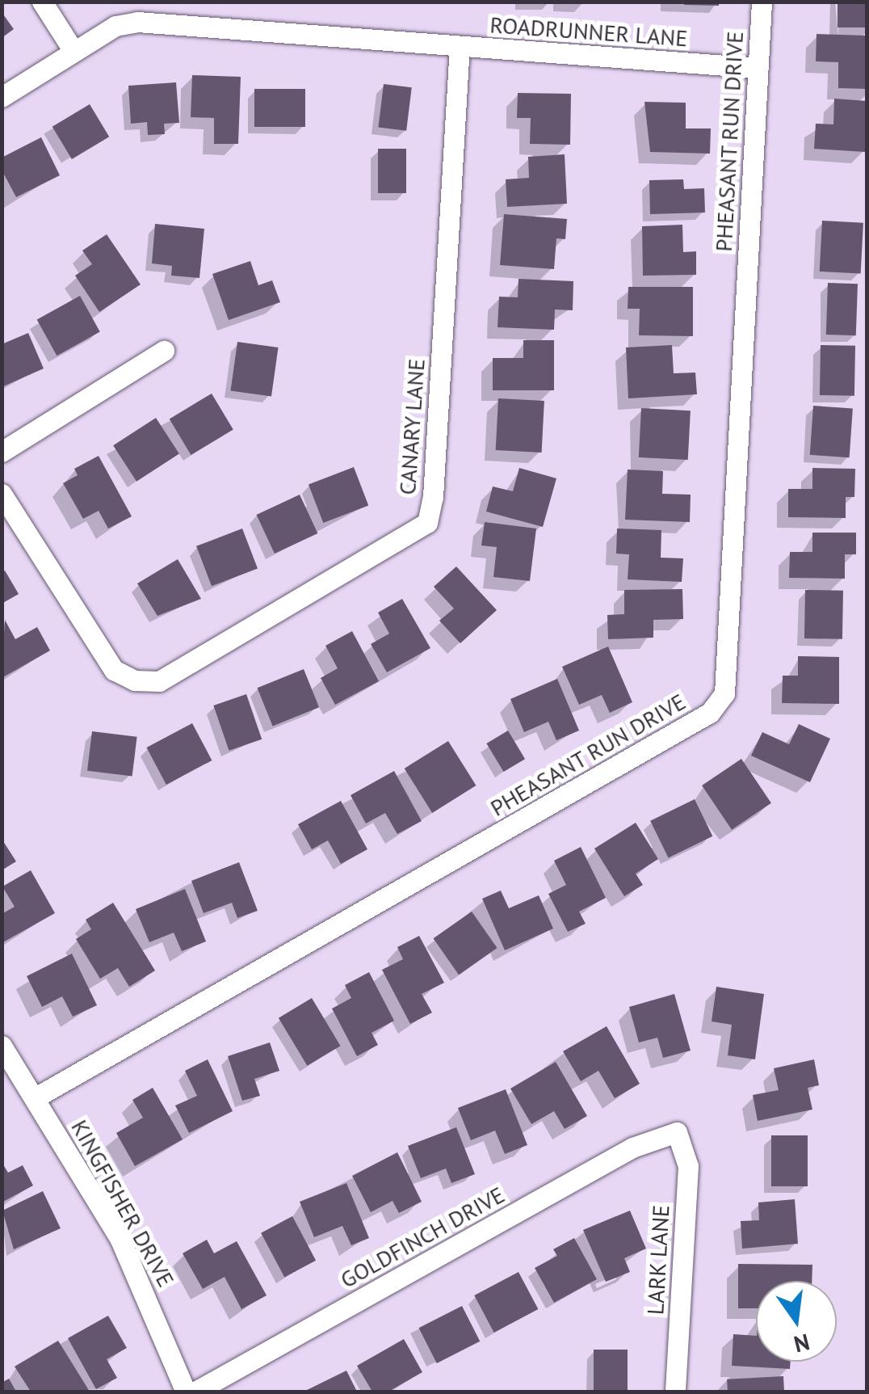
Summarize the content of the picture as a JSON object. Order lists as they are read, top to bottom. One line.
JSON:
{"streets":{"street":["ROADRUNNER LANE","PHEASANT RUN DRIVE","CANARY LANE","KINGFISHER DRIVE","GOLDFINCH DRIVE","LARK LANE"]},"crossings":[["ROADRUNNER LANE","PHEASANT RUN DRIVE"],["ROADRUNNER LANE","CANARY LANE"],["PHEASANT RUN DRIVE","KINGFISHER DRIVE"],["GOLDFINCH DRIVE","LARK LANE"]],"north":"bottom"}
